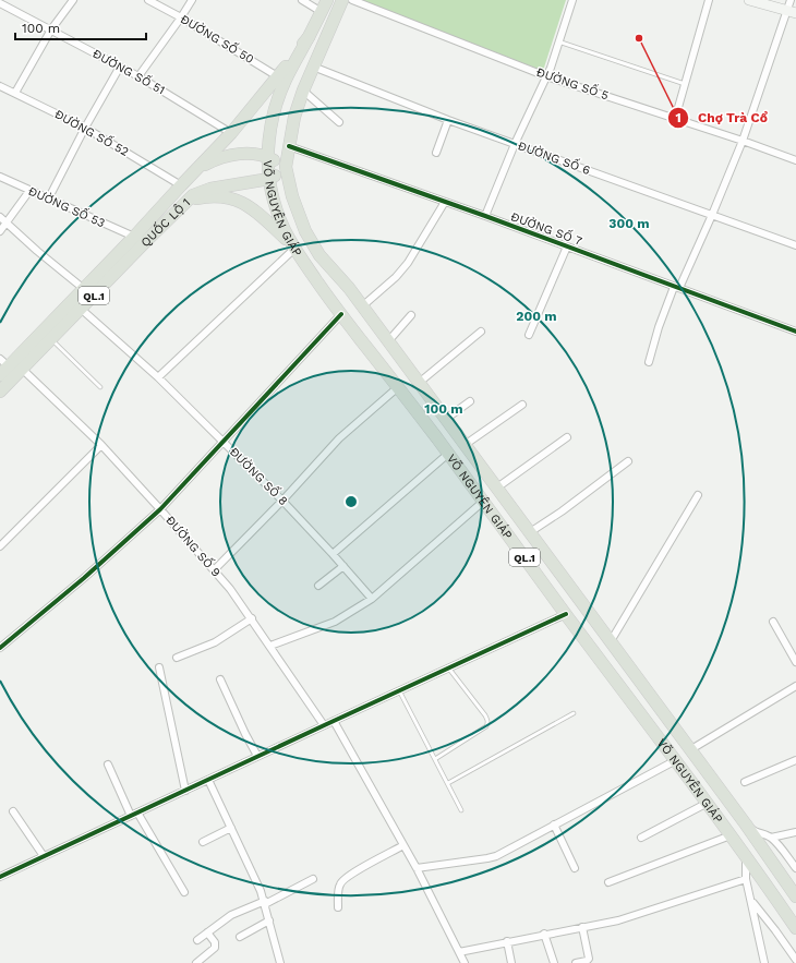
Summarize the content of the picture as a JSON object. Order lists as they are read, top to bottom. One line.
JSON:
{"streets":{"highway":["VÕ NGUYÊN GIÁP","QUỐC LỘ 1","QL.1"],"street":["ĐƯỜNG SỐ 50","ĐƯỜNG SỐ 51","ĐƯỜNG SỐ 5","ĐƯỜNG SỐ 52","ĐƯỜNG SỐ 6","ĐƯỜNG SỐ 53","ĐƯỜNG SỐ 7","ĐƯỜNG SỐ 8","ĐƯỜNG SỐ 9"]},"crossings":[["ĐƯỜNG SỐ 50","VÕ NGUYÊN GIÁP"],["ĐƯỜNG SỐ 50","QUỐC LỘ 1"],["ĐƯỜNG SỐ 51","QUỐC LỘ 1"],["ĐƯỜNG SỐ 52","QUỐC LỘ 1"],["ĐƯỜNG SỐ 6","QL.1"],["VÕ NGUYÊN GIÁP","QUỐC LỘ 1"],["VÕ NGUYÊN GIÁP","QL.1"],["ĐƯỜNG SỐ 53","QUỐC LỘ 1"],["QUỐC LỘ 1","QL.1"],["QUỐC LỘ 1","ĐƯỜNG SỐ 8"],["QUỐC LỘ 1","ĐƯỜNG SỐ 9"],["ĐƯỜNG SỐ 7","QL.1"]],"places":["Chợ Trà Cổ"],"scale_bar":"100 m","rings":["300 m","200 m","100 m"]}
